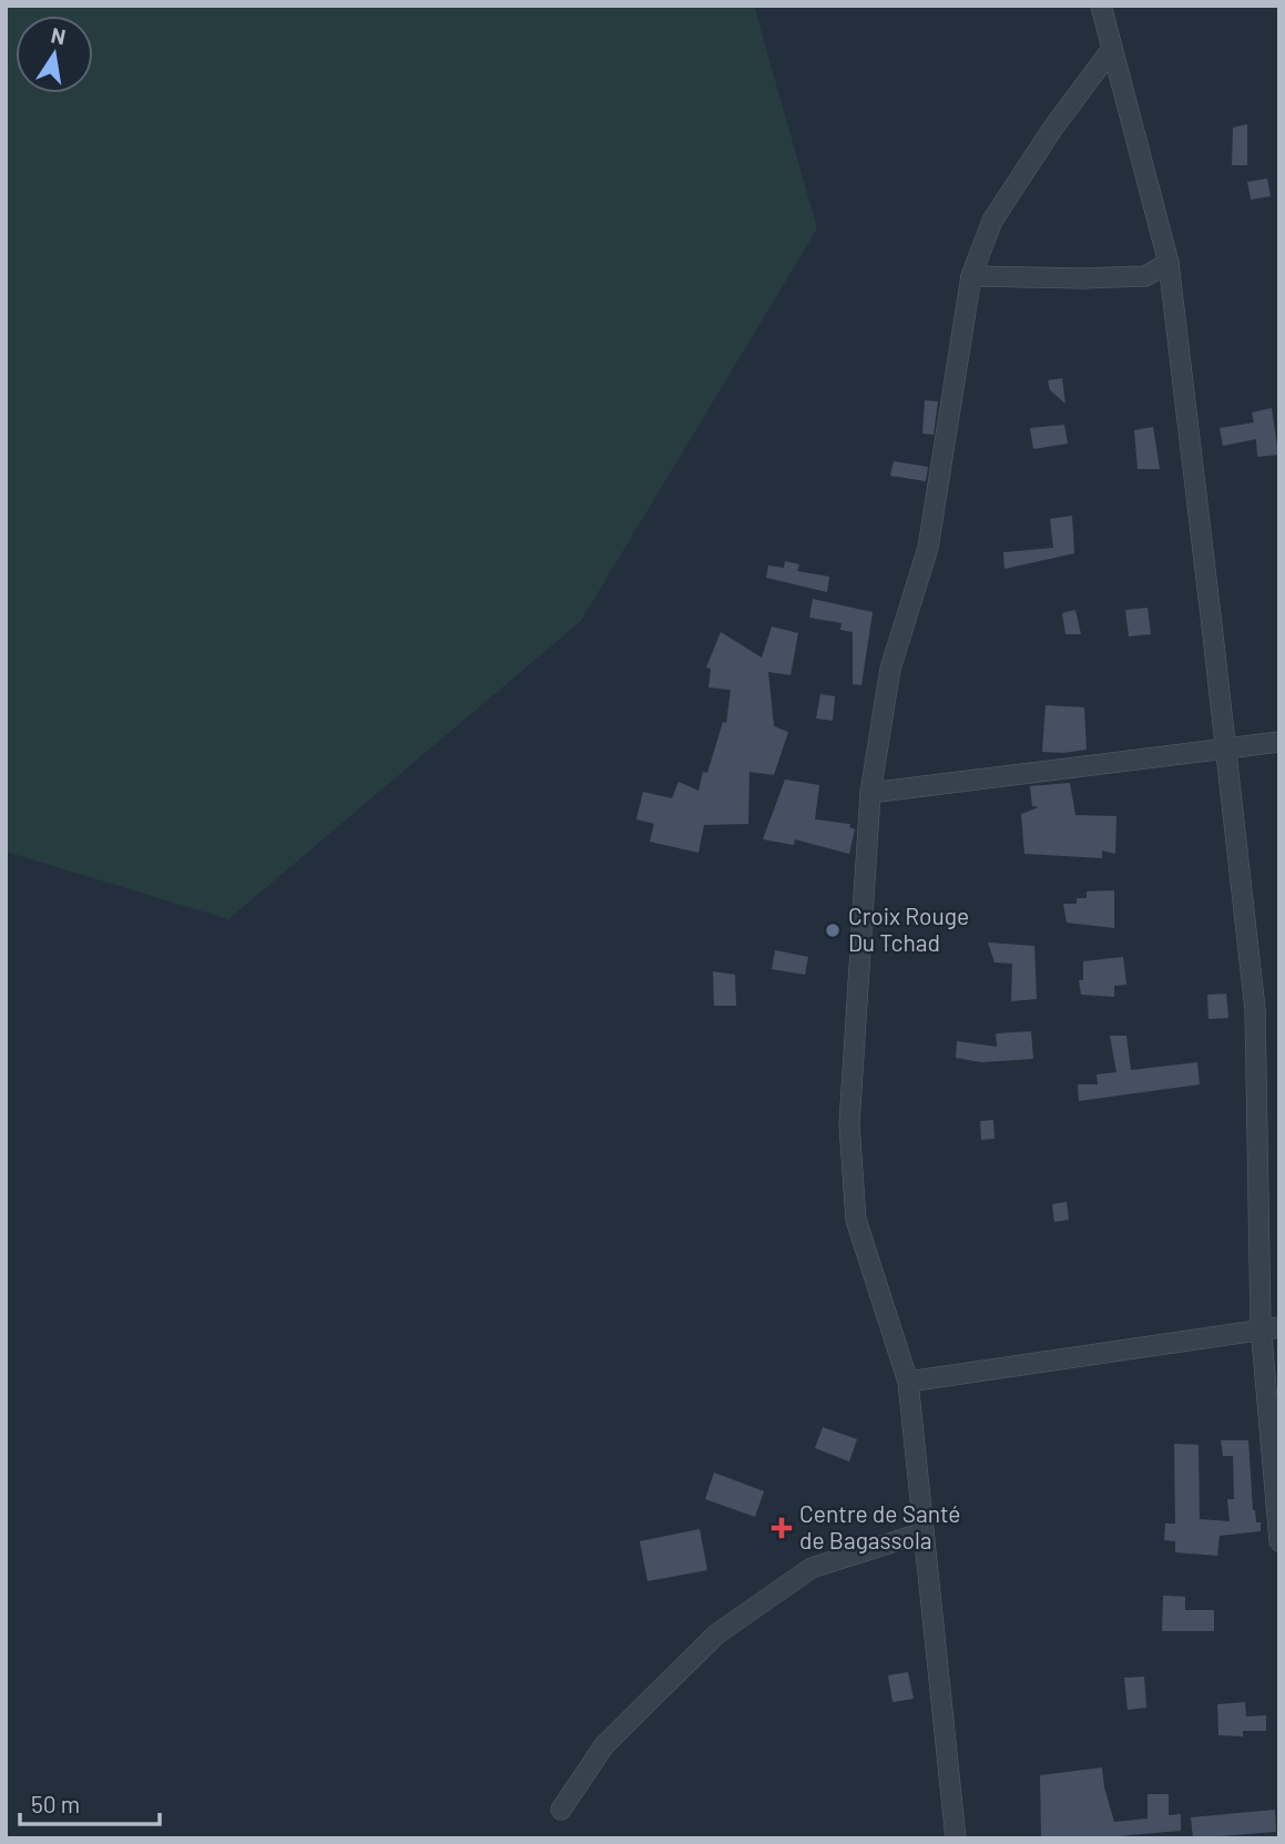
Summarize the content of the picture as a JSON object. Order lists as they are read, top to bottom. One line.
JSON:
{"places":{"other":["Croix Rouge Du Tchad"],"health":["Centre de Santé de Bagassola"]},"scale_bar":"50 m","north":"top"}
